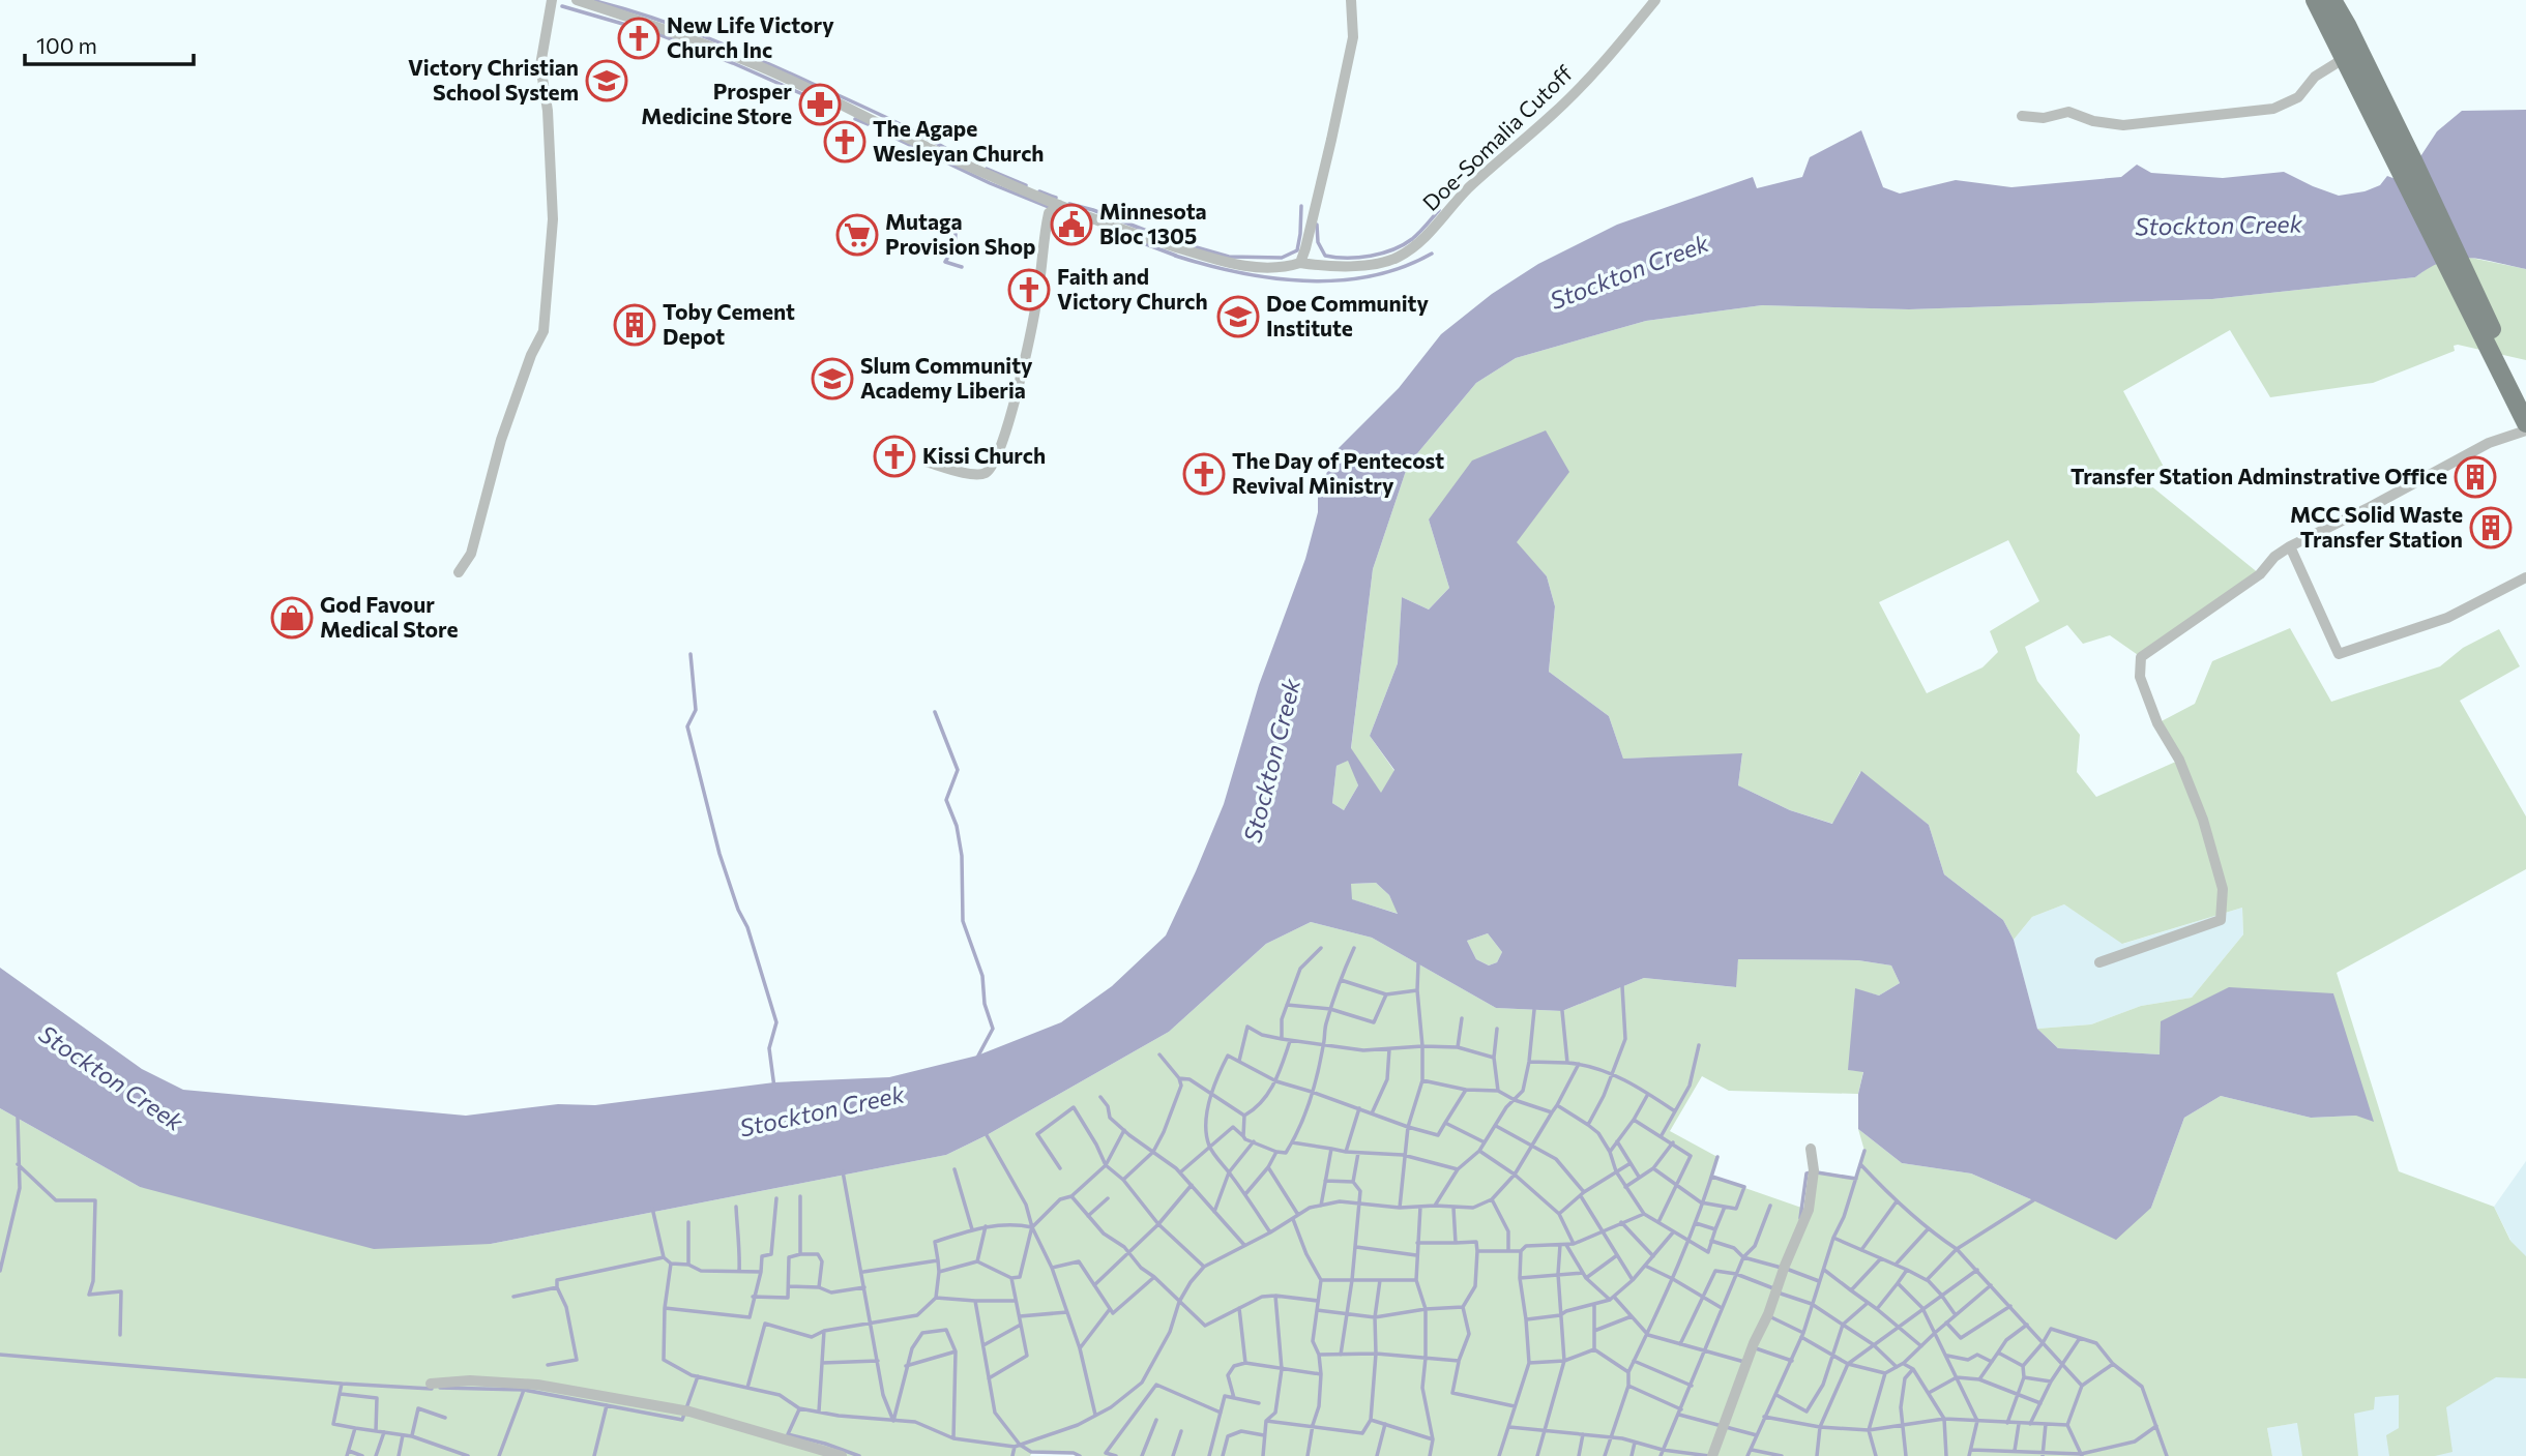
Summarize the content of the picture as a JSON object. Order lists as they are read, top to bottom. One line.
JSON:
{"streets":{"street":["Doe-Somalia Cutoff"]},"water":["Stockton Creek"],"places":{"church":["New Life Victory Church Inc","The Agape Wesleyan Church","Faith and Victory Church","Kissi Church","The Day of Pentecost Revival Ministry"],"school or university":["Victory Christian School System","Doe Community Institute","Slum Community Academy Liberia"],"pharmacy":["Prosper Medicine Store"],"public building":["Minnesota Bloc 1305"],"supermarket":["Mutaga Provision Shop"],"building":["Toby Cement Depot","Transfer Station Adminstrative Office","MCC Solid Waste Transfer Station"],"shop":["God Favour Medical Store"]},"scale_bar":"100 m"}
